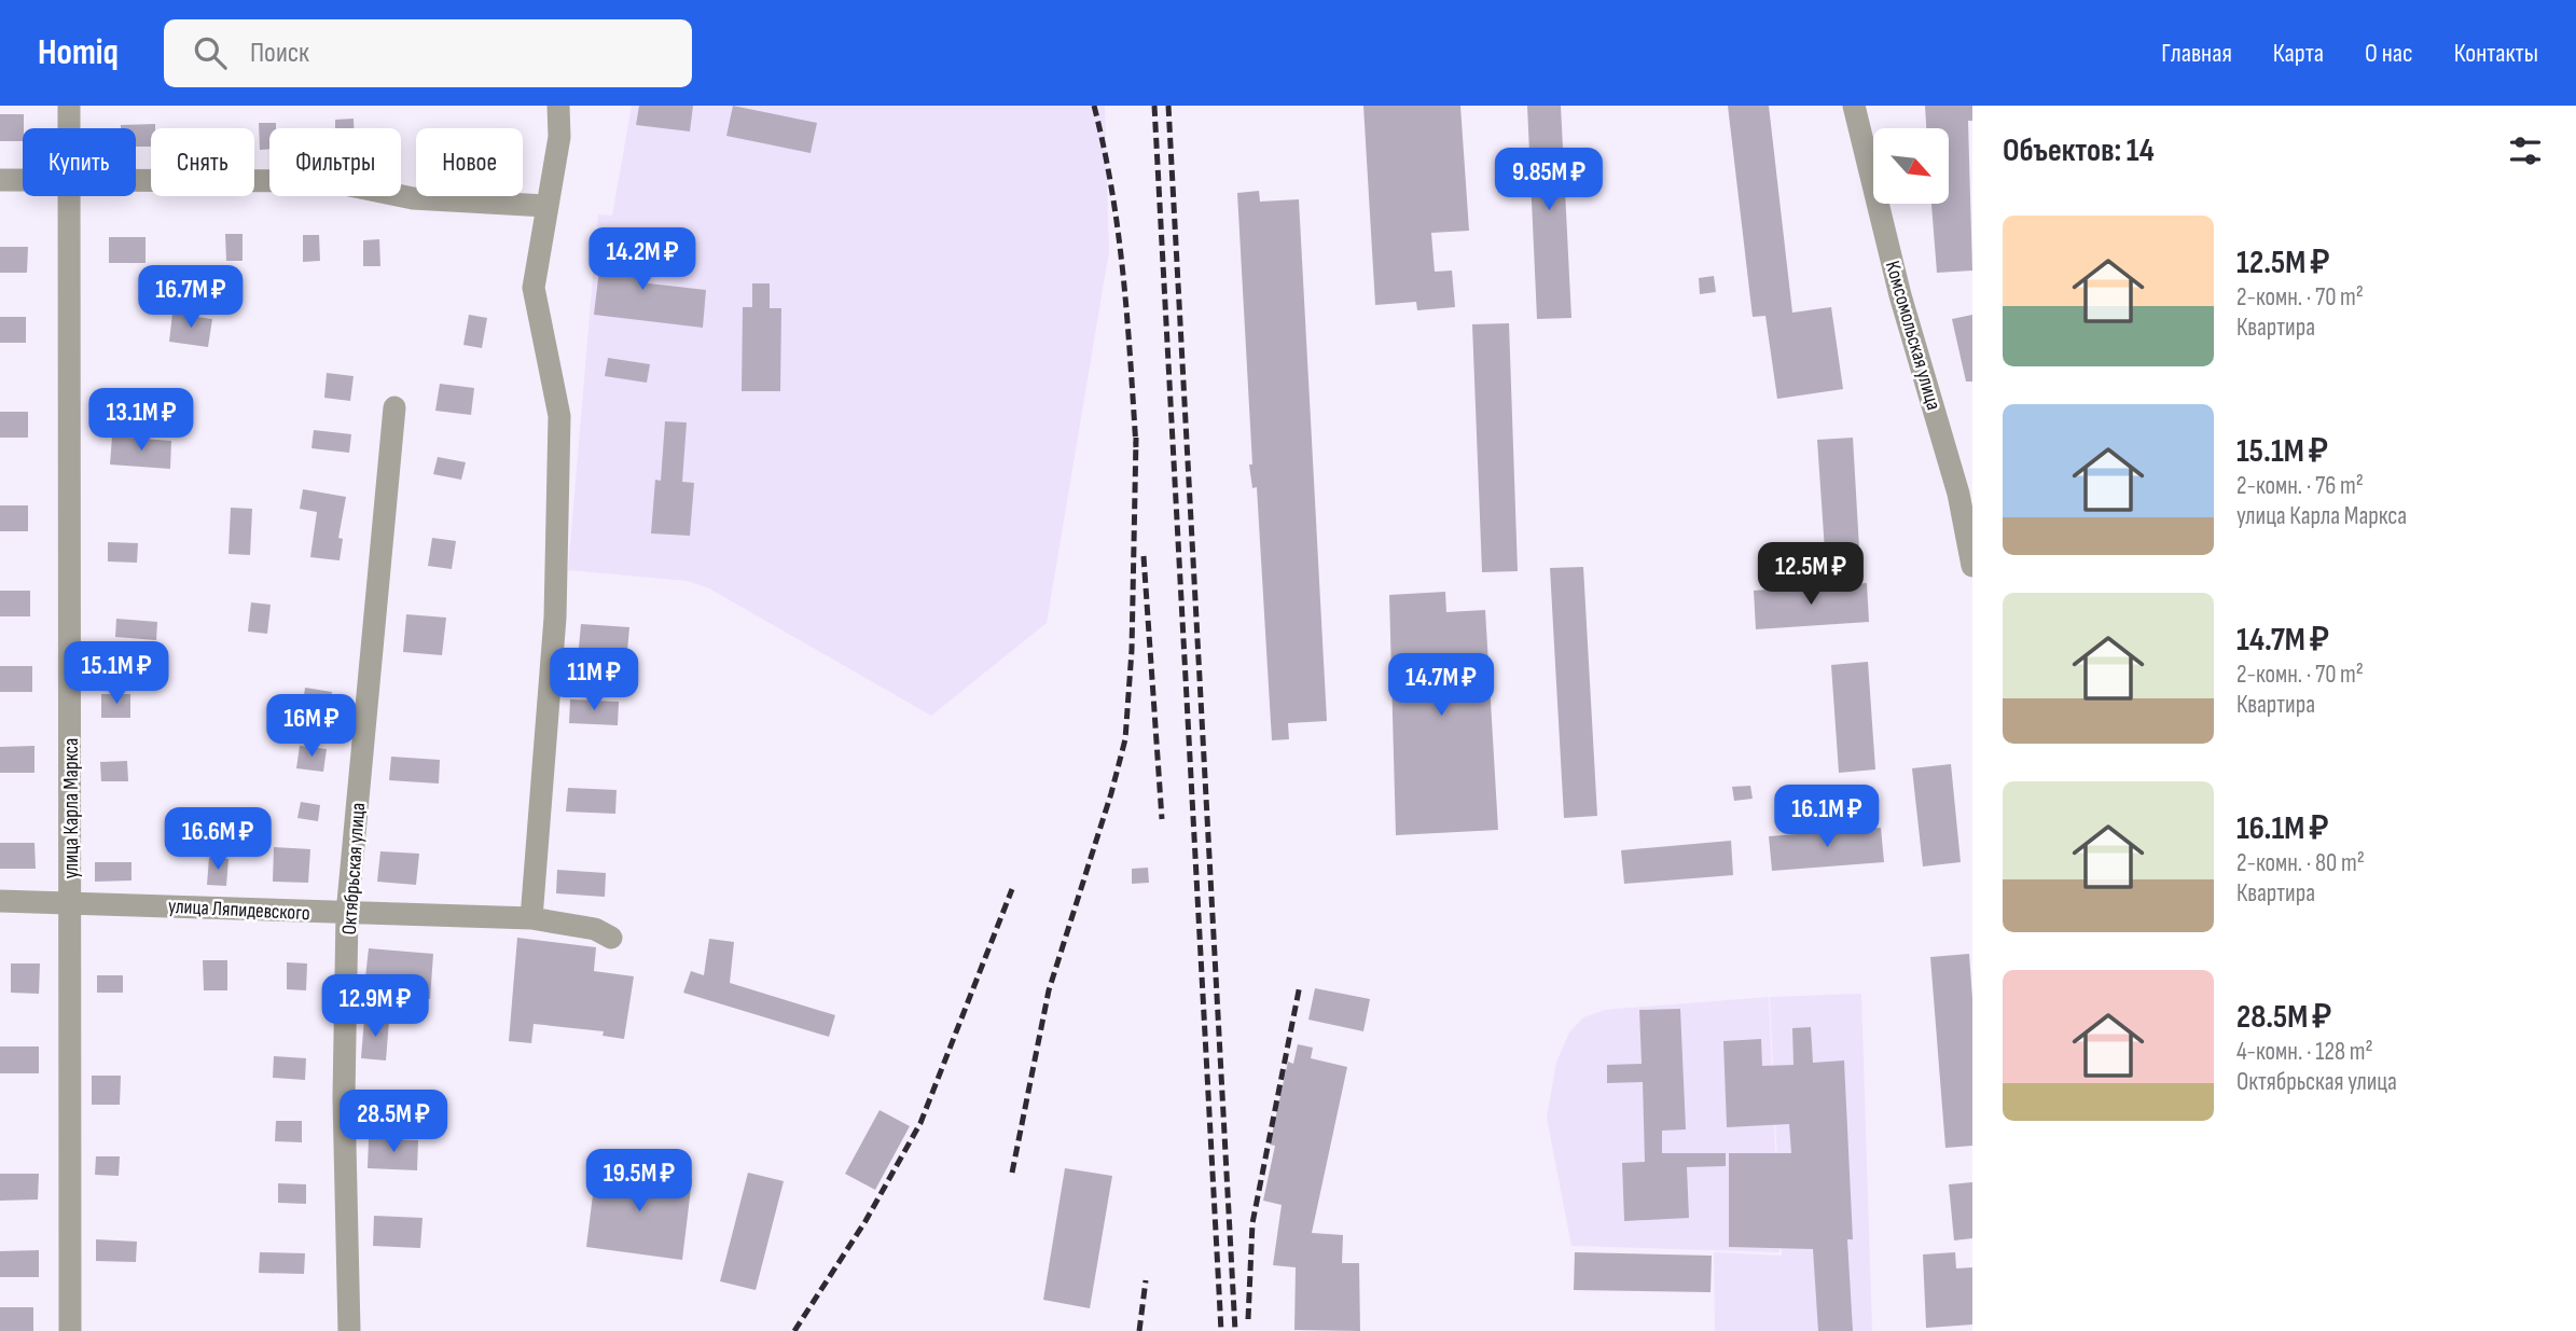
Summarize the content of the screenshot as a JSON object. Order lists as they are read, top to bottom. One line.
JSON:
{"streets":{"street":["Комсомольская улица","улица Карла Маркса","Октябрьская улица","улица Ляпидевского"]},"crossings":[["улица Карла Маркса","улица Ляпидевского"],["Октябрьская улица","улица Ляпидевского"]],"north":"bottom right","page":{"header":"Homiq","search":"Поиск","nav":["Главная","Карта","О нас","Контакты"],"heading":"Объектов: 14","chip":["Купить","Снять","Фильтры","Новое"],"price":["9.85M ₽","14.2M ₽","16.7M ₽","13.1M ₽","12.5M ₽","15.1M ₽","11M ₽","14.7M ₽","16M ₽","16.1M ₽","16.6M ₽","12.9M ₽","28.5M ₽","19.5M ₽"],"list":[{"name":"12.5M ₽","note":"2-комн. · 70 m² · Квартира"},{"name":"15.1M ₽","note":"2-комн. · 76 m² · улица Карла Маркса"},{"name":"14.7M ₽","note":"2-комн. · 70 m² · Квартира"},{"name":"16.1M ₽","note":"2-комн. · 80 m² · Квартира"},{"name":"28.5M ₽","note":"4-комн. · 128 m² · Октябрьская улица"}]}}
